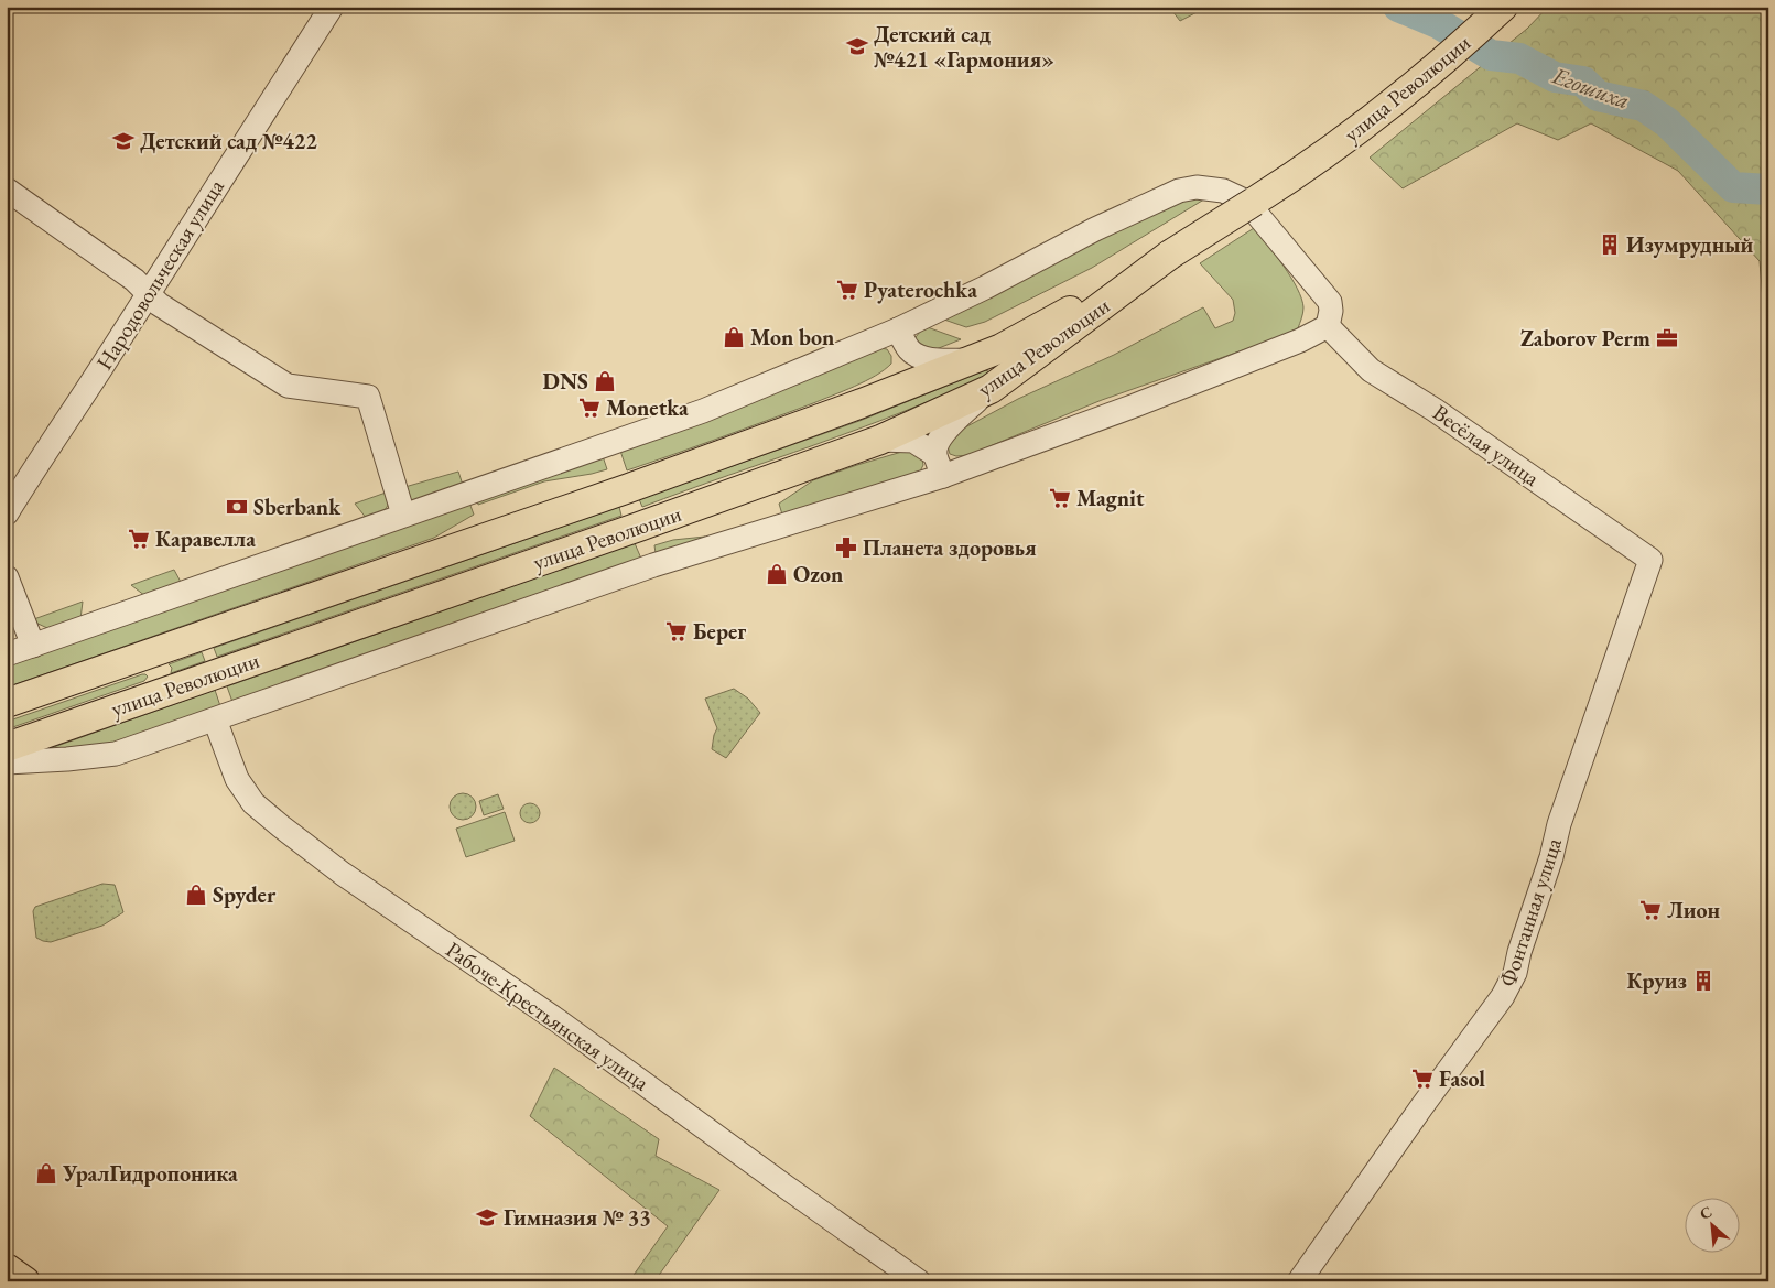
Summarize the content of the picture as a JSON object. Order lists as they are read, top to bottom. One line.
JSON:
{"streets":{"main road":["улица Революции"],"street":["Народовольческая улица","Весёлая улица","Фонтанная улица","Рабоче-Крестьянская улица"]},"crossings":[["улица Революции","Весёлая улица"],["улица Революции","Рабоче-Крестьянская улица"],["Весёлая улица","Фонтанная улица"]],"water":["Егошиха"],"places":{"school or university":["Детский сад №421 «Гармония»","Детский сад №422","Гимназия № 33"],"building":["Изумрудный","Круиз"],"supermarket":["Pyaterochka","Monetka","Magnit","Каравелла","Берег","Лион","Fasol"],"shop":["Mon bon","DNS","Ozon","Spyder","УралГидропоника"],"office":["Zaborov Perm"],"bank":["Sberbank"],"pharmacy":["Планета здоровья"]},"north":"top left"}
